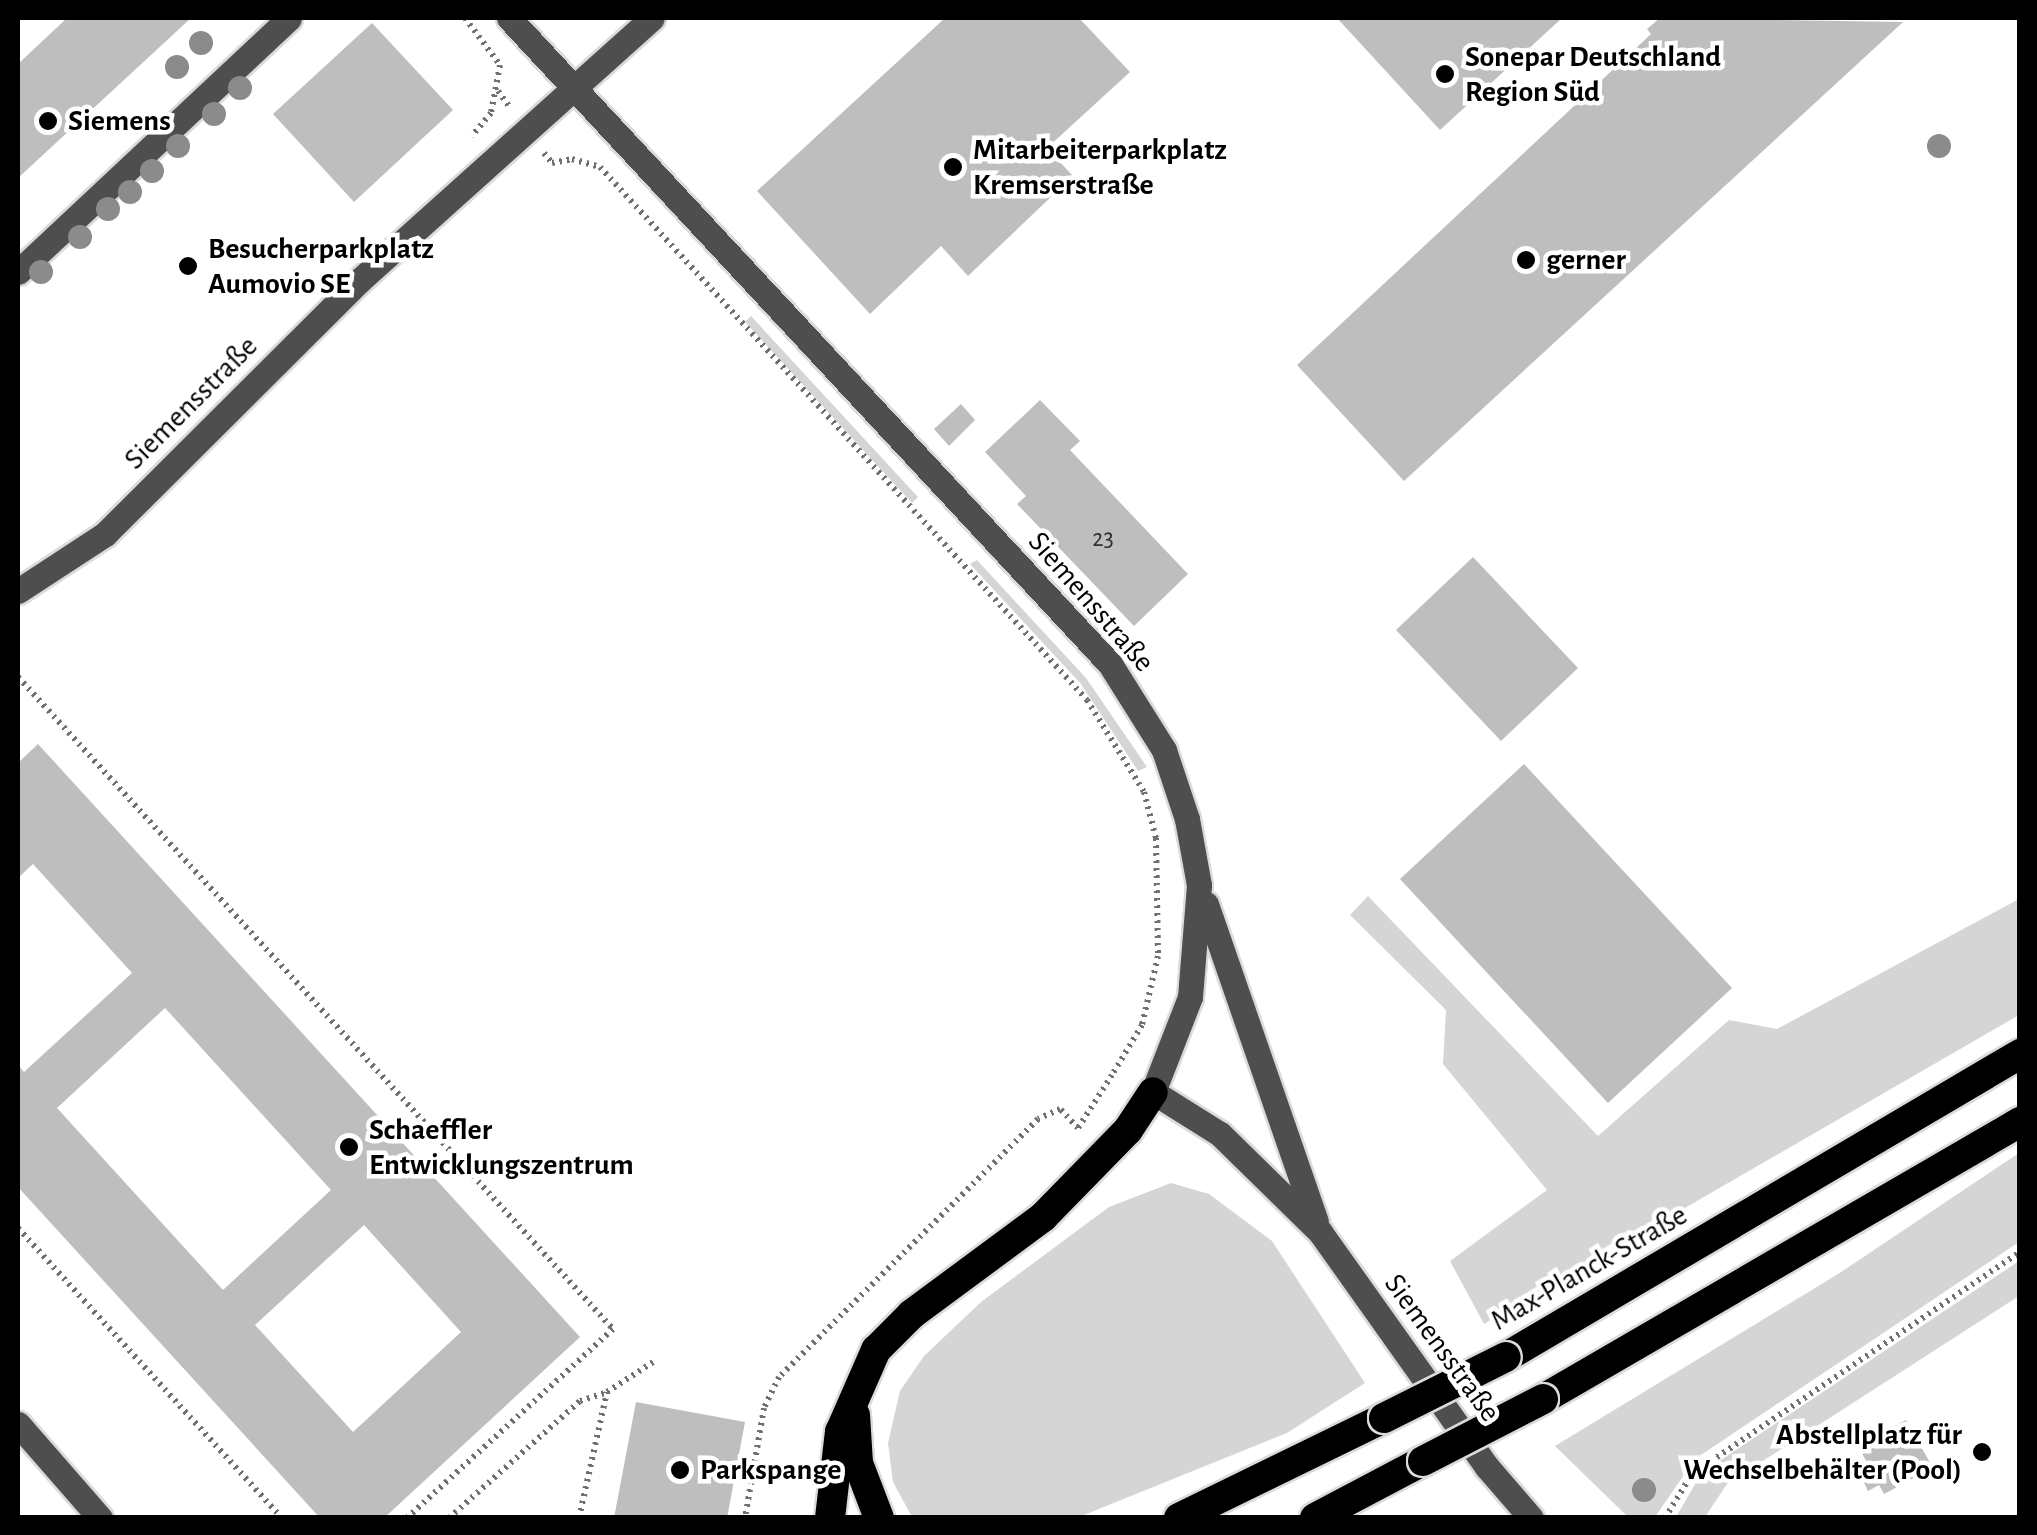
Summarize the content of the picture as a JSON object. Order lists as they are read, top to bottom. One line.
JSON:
{"streets":{"highway":["Max-Planck-Straße"],"street":["Siemensstraße"]},"places":["Sonepar Deutschland Region Süd","Siemens","Mitarbeiterparkplatz Kremserstraße","gerner","Besucherparkplatz Aumovio SE","Schaeffler Entwicklungszentrum","Abstellplatz für Wechselbehälter (Pool)","Parkspange"],"house_numbers":["23"]}
